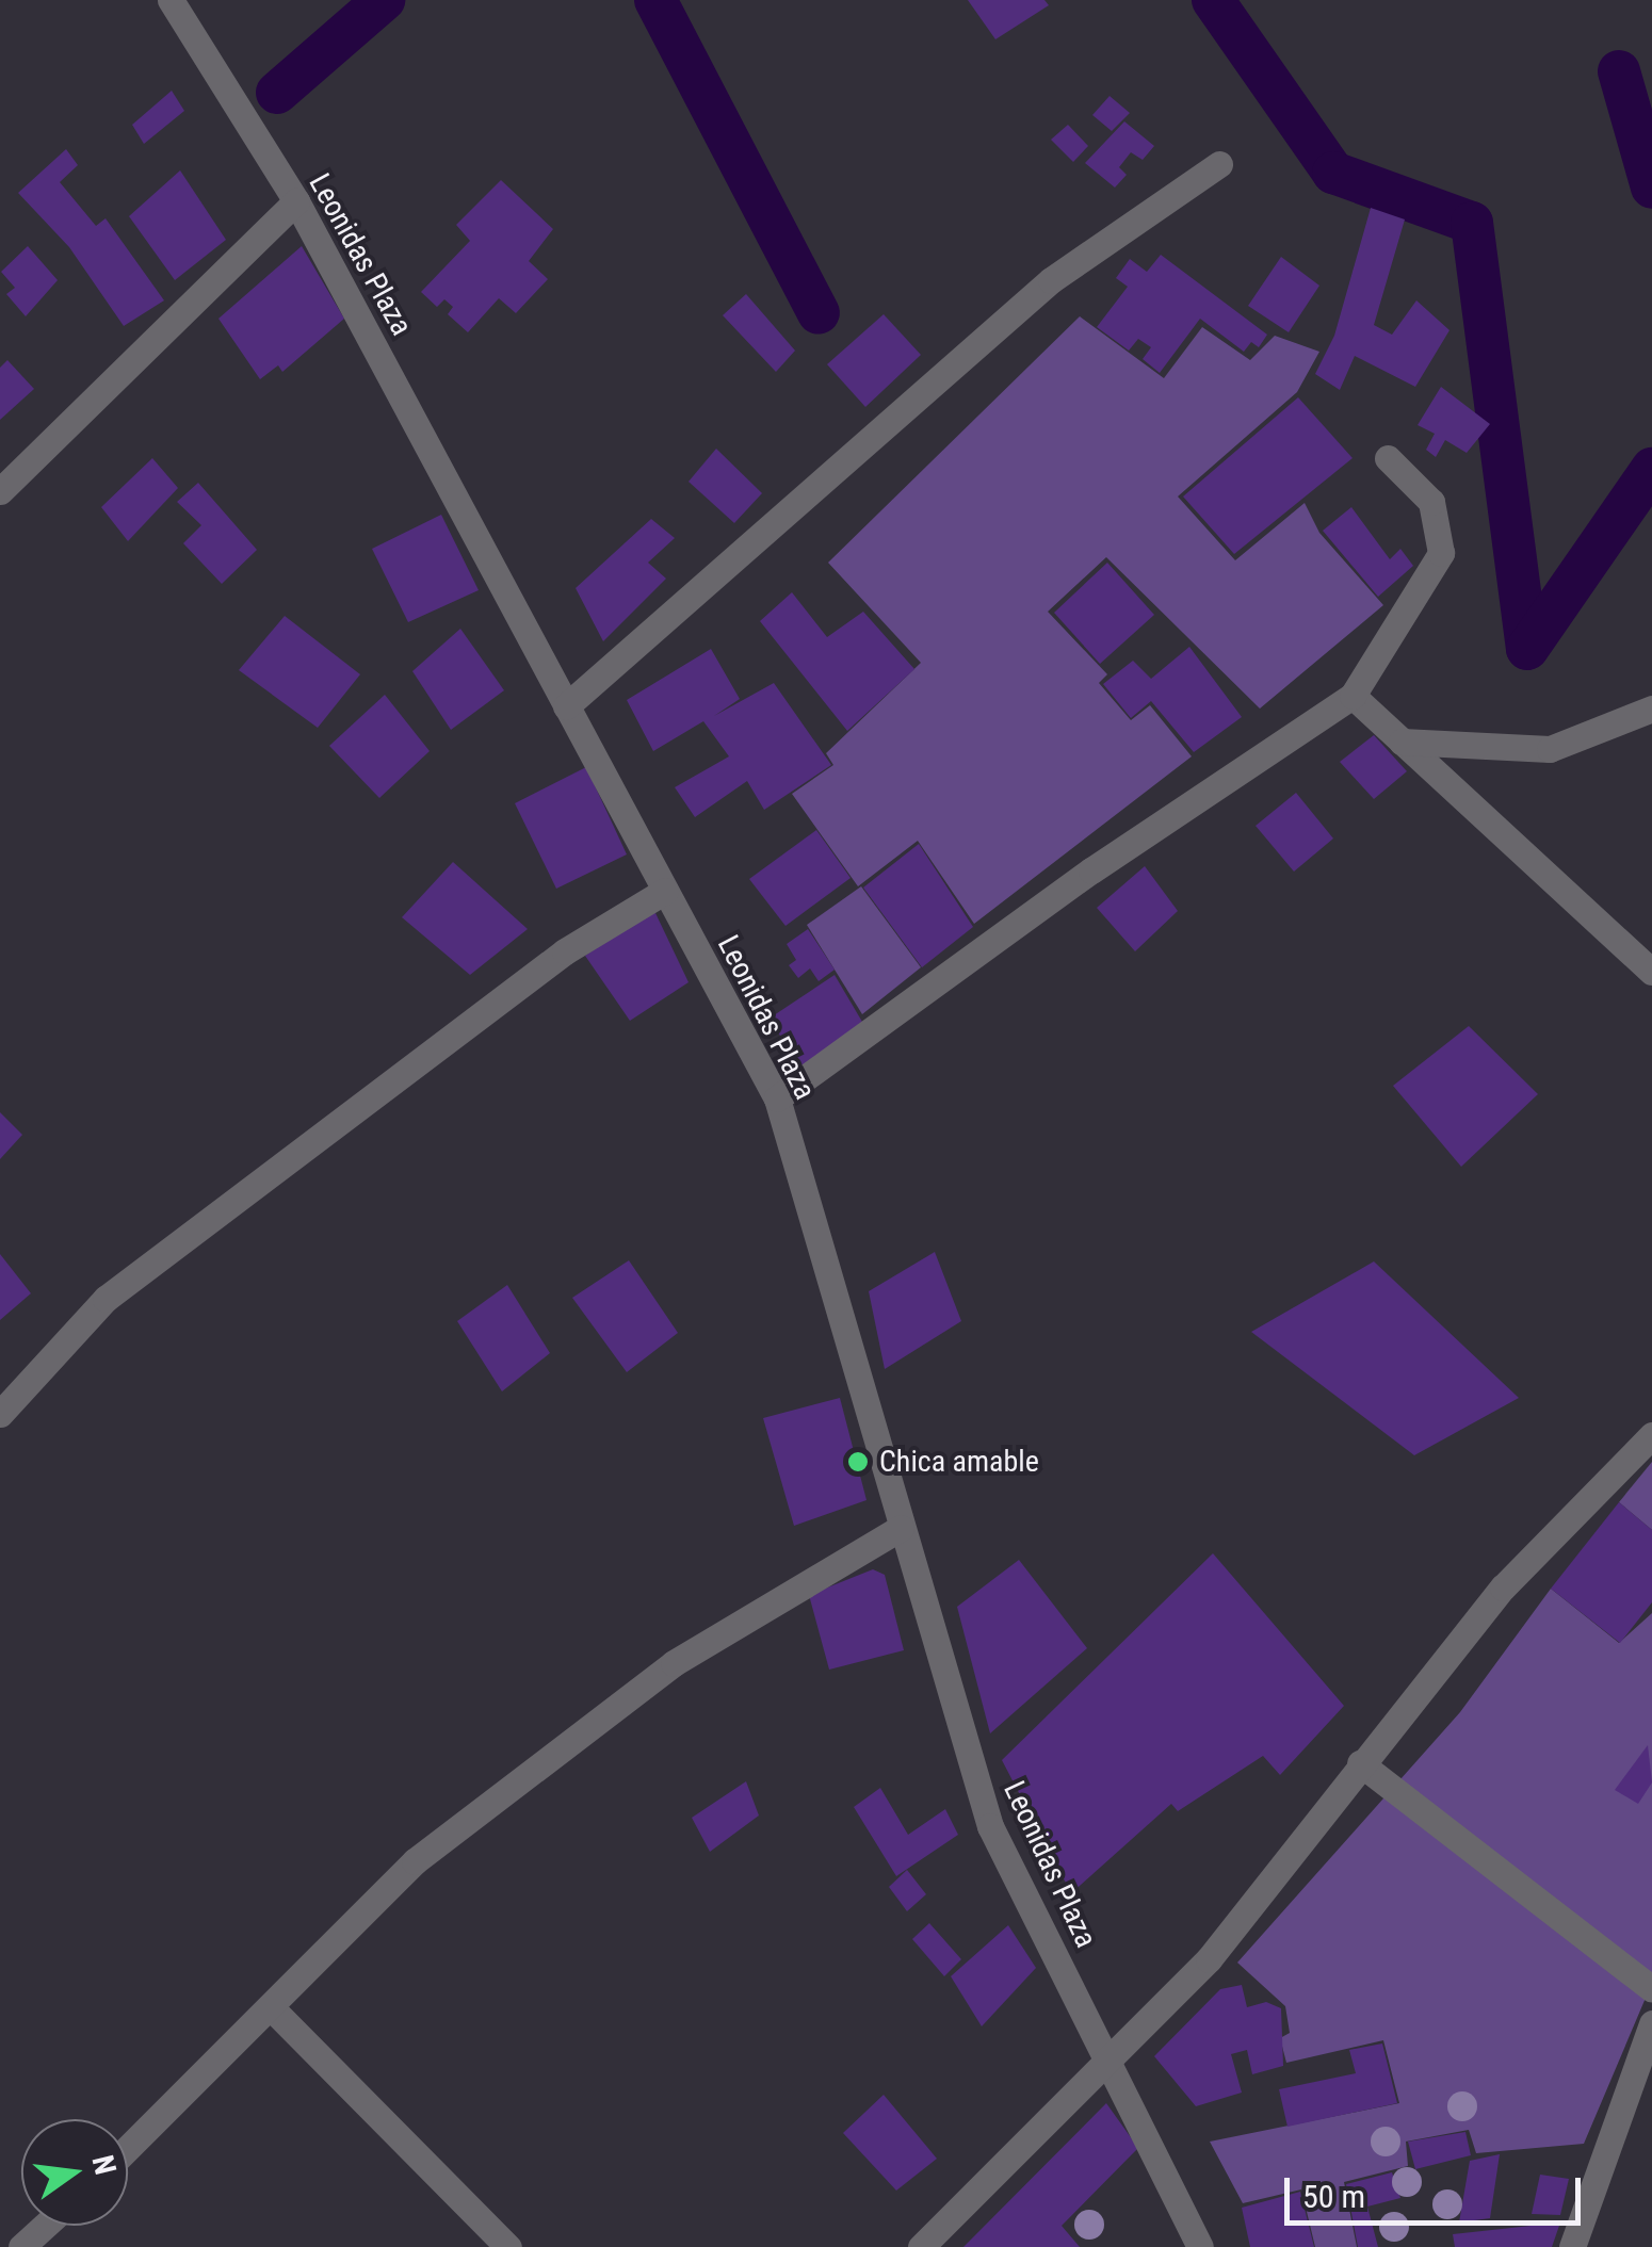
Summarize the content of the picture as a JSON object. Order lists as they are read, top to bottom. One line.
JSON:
{"streets":{"street":["Leonidas Plaza"]},"places":["Chica amable"],"scale_bar":"50 m","north":"right"}
